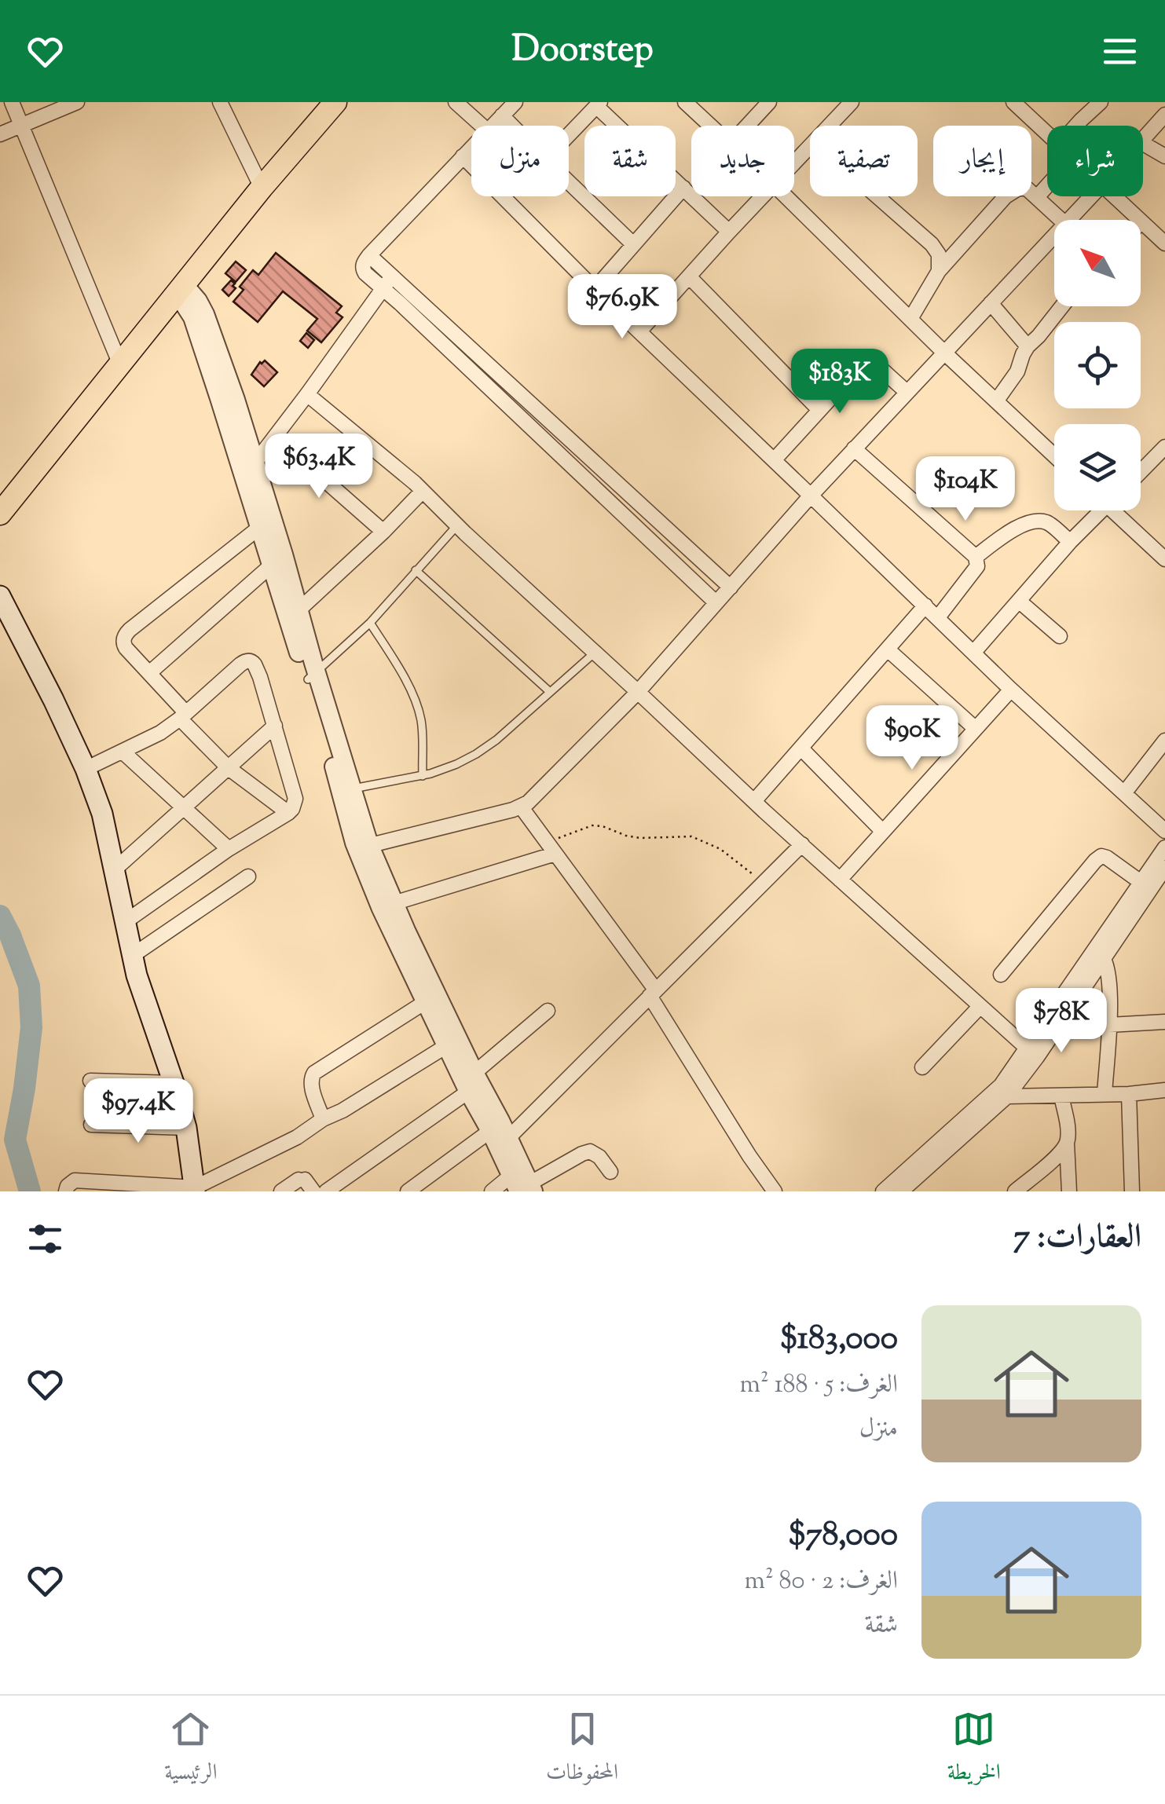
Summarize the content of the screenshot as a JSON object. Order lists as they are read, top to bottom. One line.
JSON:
{"north":"top left","page":{"header":"Doorstep","chip":["شراء","إيجار","تصفية","جديد","شقة","منزل"],"price":["$76.9K","$183K","$63.4K","$104K","$90K","$78K","$97.4K"],"heading":"العقارات: 7","list":[{"name":"$183,000","note":"الغرف: 5 · 188 m² · منزل"},{"name":"$78,000","note":"الغرف: 2 · 80 m² · شقة"}],"tabs":["الخريطة","المحفوظات","الرئيسية"]}}
